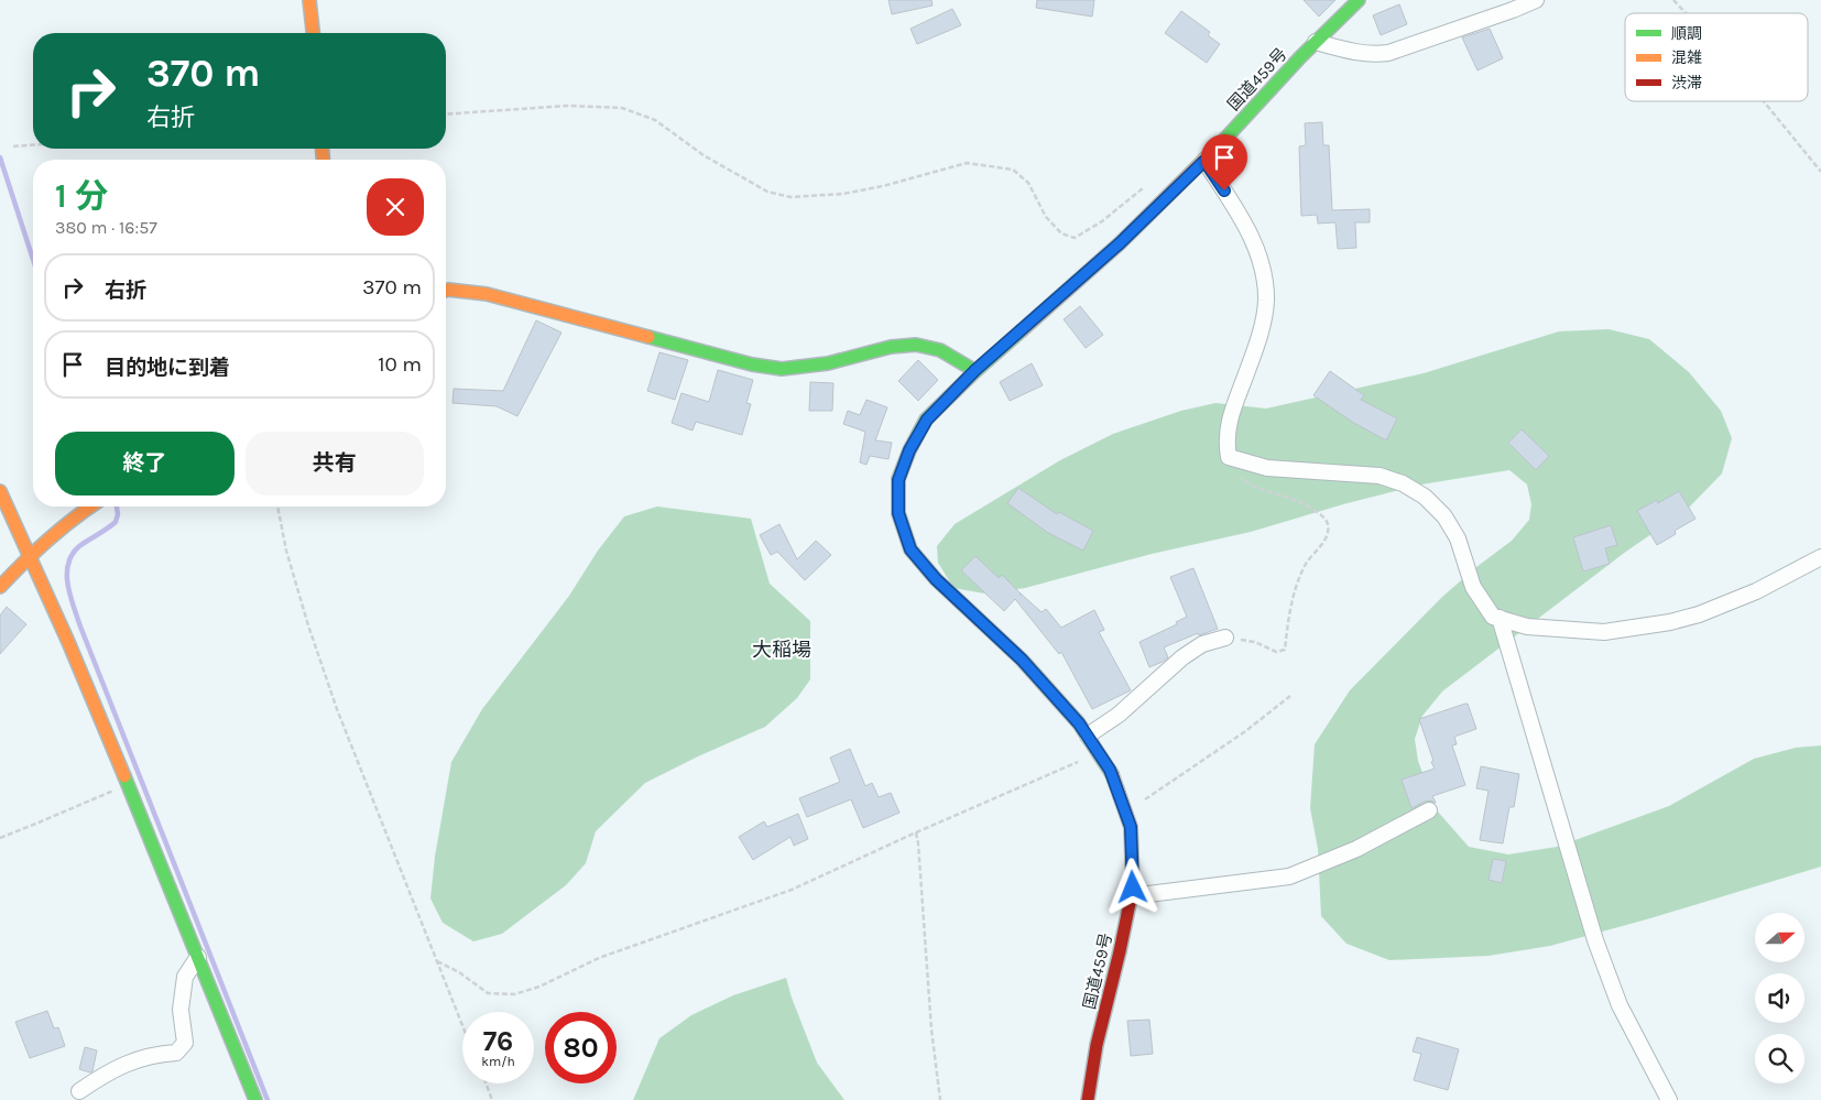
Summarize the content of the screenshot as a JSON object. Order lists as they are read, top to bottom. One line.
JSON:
{"streets":{"main road":["国道459号"]},"districts":["大稲場"],"legend":["順調","混雑","渋滞"],"north":"right","page":{"turn":["370 m","右折"],"heading":["1 分","380 m · 16:57"],"list":[{"name":"右折","value":"370 m"},{"name":"目的地に到着","value":"10 m"}],"buttons":["終了","共有"],"speed":"76 km/h","limit":"80"}}
